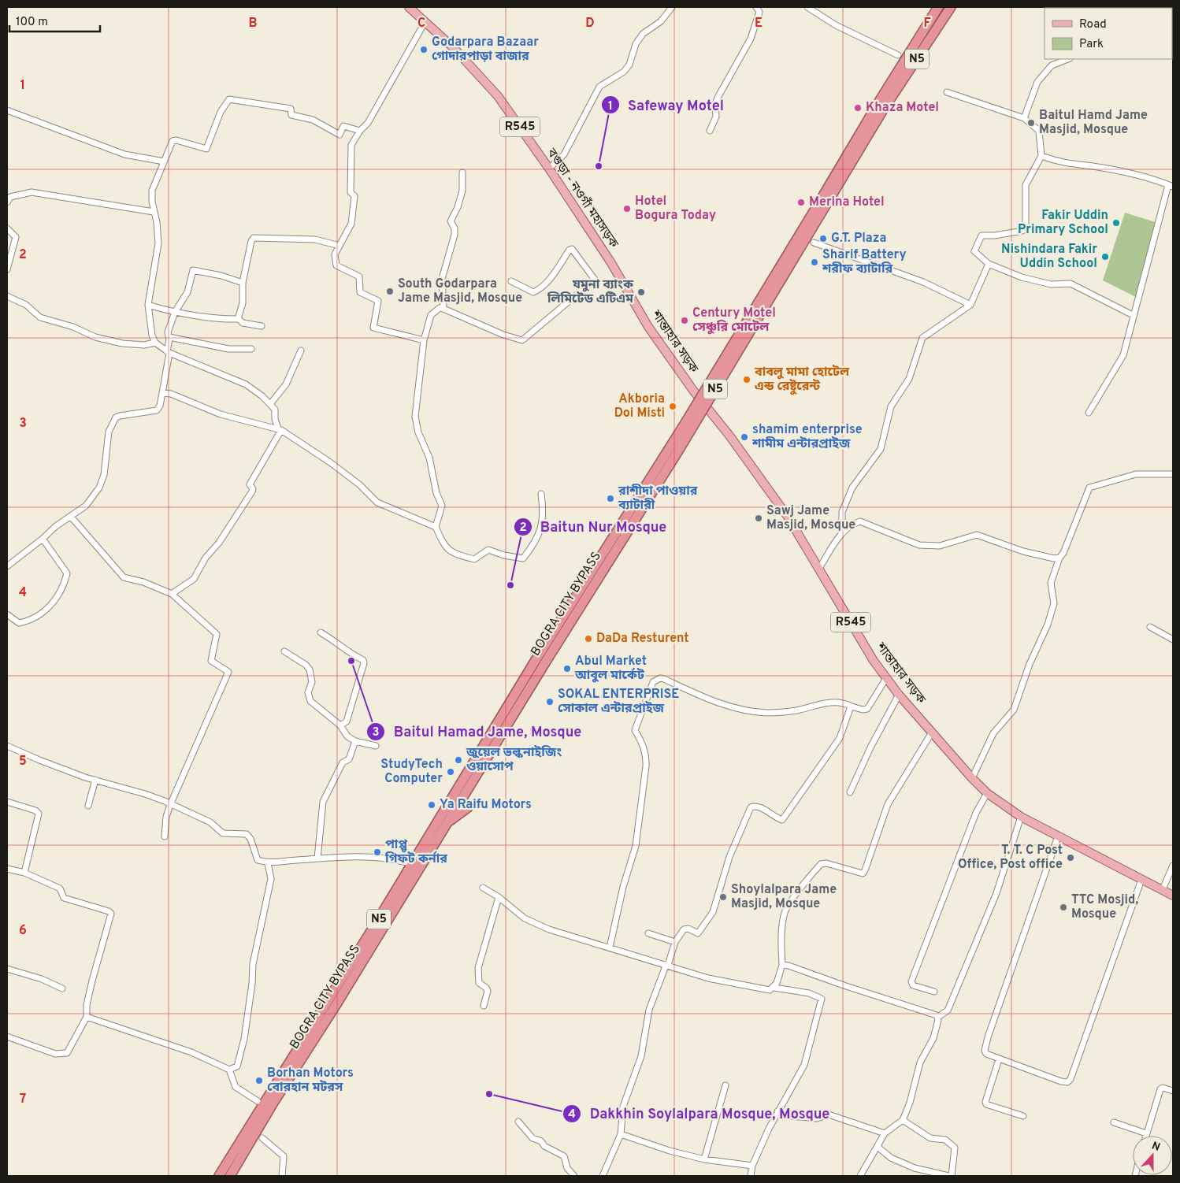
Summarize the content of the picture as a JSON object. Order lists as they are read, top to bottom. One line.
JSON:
{"streets":{"highway":["N5","BOGRA CITY BYPASS"],"main road":["R545","বগুড়া - নওগাঁ মহাসড়ক","শান্তাহার সড়ক"]},"crossings":[["বগুড়া - নওগাঁ মহাসড়ক","শান্তাহার সড়ক"]],"places":["Godarpara Bazaar গোদারপাড়া বাজার","Khaza Motel","Baitul Hamd Jame Masjid, Mosque","Safeway Motel","Merina Hotel","Hotel Bogura Today","Fakir Uddin Primary School","G.T. Plaza","Nishindara Fakir Uddin School","Sharif Battery শরীফ ব্যাটারি","South Godarpara Jame Masjid, Mosque","যমুনা ব্যাংক লিমিটেড এটিএম","Century Motel সেঞ্চুরি মোটেল","বাবলু মামা হোটেল এন্ড রেষ্টুরেন্ট","Akboria Doi Misti","shamim enterprise শামীম এন্টারপ্রাইজ","রাশীদা পাওয়ার ব্যাটারী","Sawj Jame Masjid, Mosque","Baitun Nur Mosque","DaDa Resturent","Baitul Hamad Jame, Mosque","Abul Market আবুল মার্কেট","SOKAL ENTERPRISE সোকাল এন্টারপ্রাইজ","জুয়েল ভল্কনাইজিং ওয়াসোপ","StudyTech Computer","Ya Raifu Motors","পাপ্পু গিফট কর্নার","T. T. C Post Office, Post office","Shoylalpara Jame Masjid, Mosque","TTC Mosjid, Mosque","Borhan Motors বোরহান মটরস","Dakkhin Soylalpara Mosque, Mosque"],"legend":["Road","Park"],"scale_bar":"100 m","north":"top","grid":{"columns":["B","C","D","E","F"],"rows":["1","2","3","4","5","6","7"]}}
